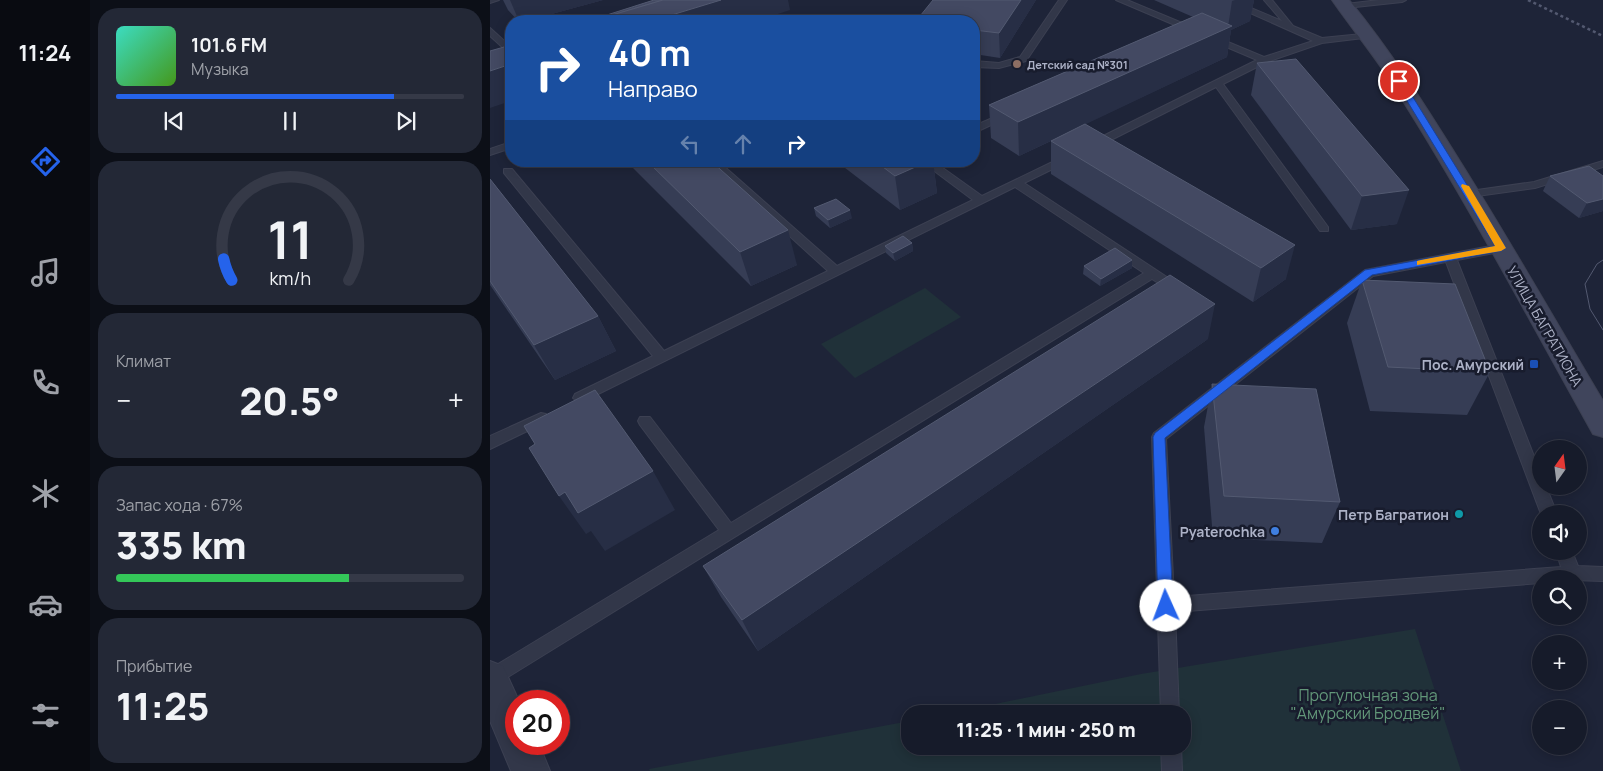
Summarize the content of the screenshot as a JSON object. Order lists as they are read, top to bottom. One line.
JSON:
{"streets":{"street":["УЛИЦА БАГРАТИОНА"]},"parks":["Прогулочная зона \"Амурский Бродвей\""],"places":{"other":["Детский сад №301","Петр Багратион","Pyaterochka"],"transit":["Пос. Амурский"]},"north":"top","page":{"tabs":"11:24","turn":["40 m","Направо"],"song":["101.6 FM","Музыка"],"tile":["Климат",["Запас хода · 67%","335 km"],["Прибытие","11:25"]],"heat":["−","20.5°","+"],"map_buttons":["+","−"],"limit":"20","trip":"11:25 · 1 мин · 250 m","gauge":["11","km/h"]}}
